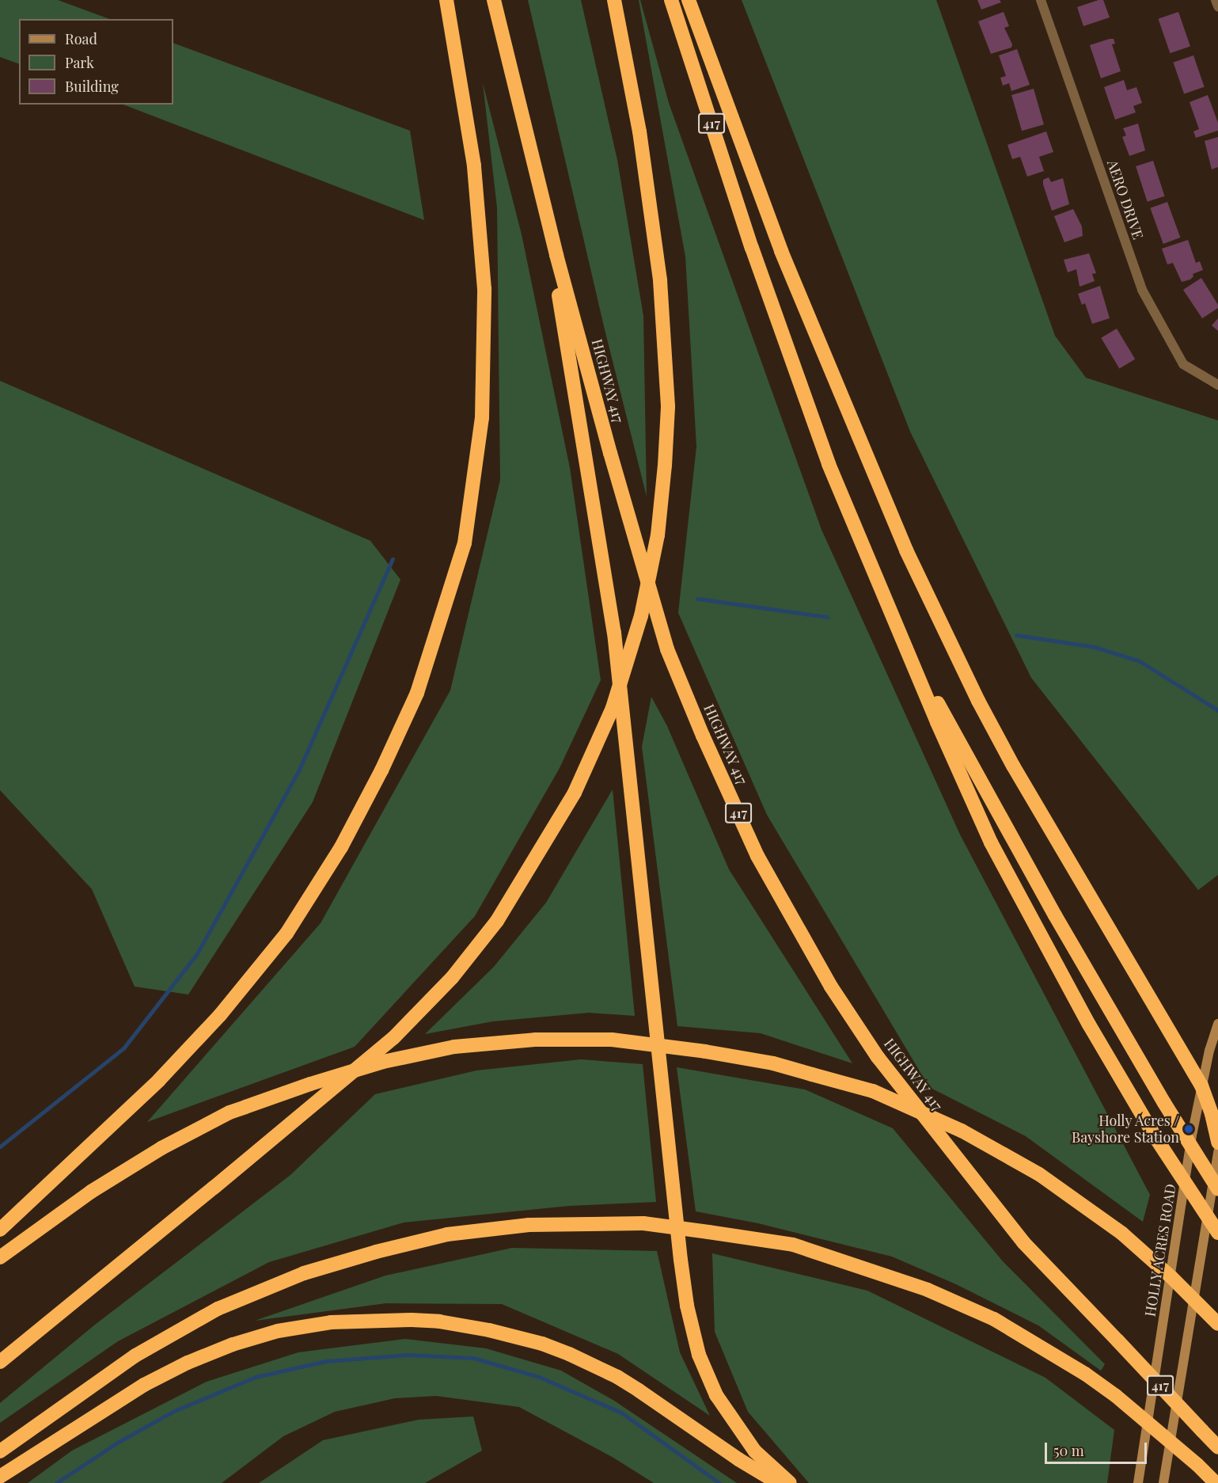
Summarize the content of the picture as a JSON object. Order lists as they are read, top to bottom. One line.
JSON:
{"streets":{"highway":["417","HIGHWAY 417"],"main road":["HOLLY ACRES ROAD"],"street":["AERO DRIVE"]},"places":["Holly Acres / Bayshore Station"],"legend":["Road","Park","Building"],"scale_bar":"50 m"}
